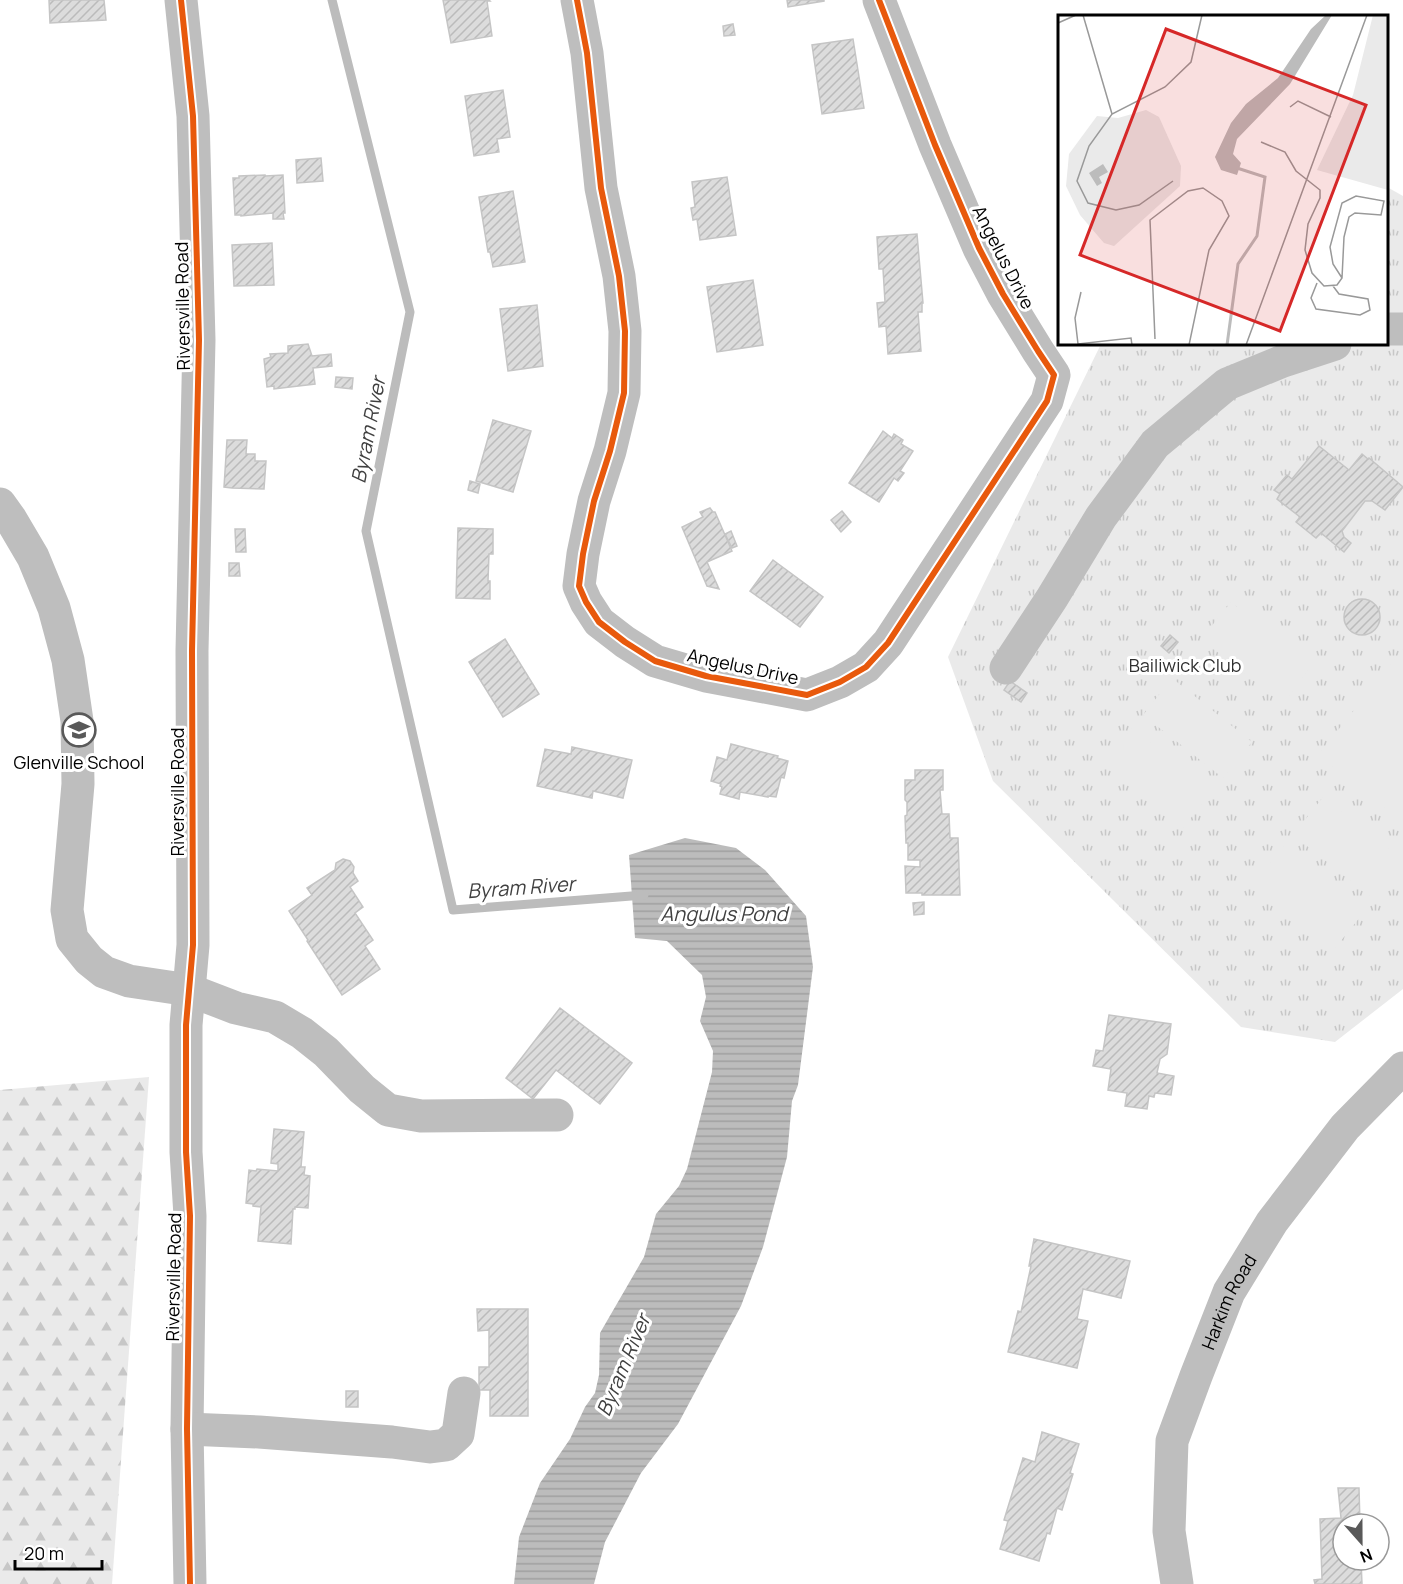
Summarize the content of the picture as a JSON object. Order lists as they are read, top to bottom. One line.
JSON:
{"streets":{"street":["Angelus Drive","Riversville Road","Harkim Road"]},"water":["Byram River","Angulus Pond"],"parks":["Bailiwick Club"],"places":{"school or university":["Glenville School"]},"scale_bar":"20 m","north":"bottom"}
